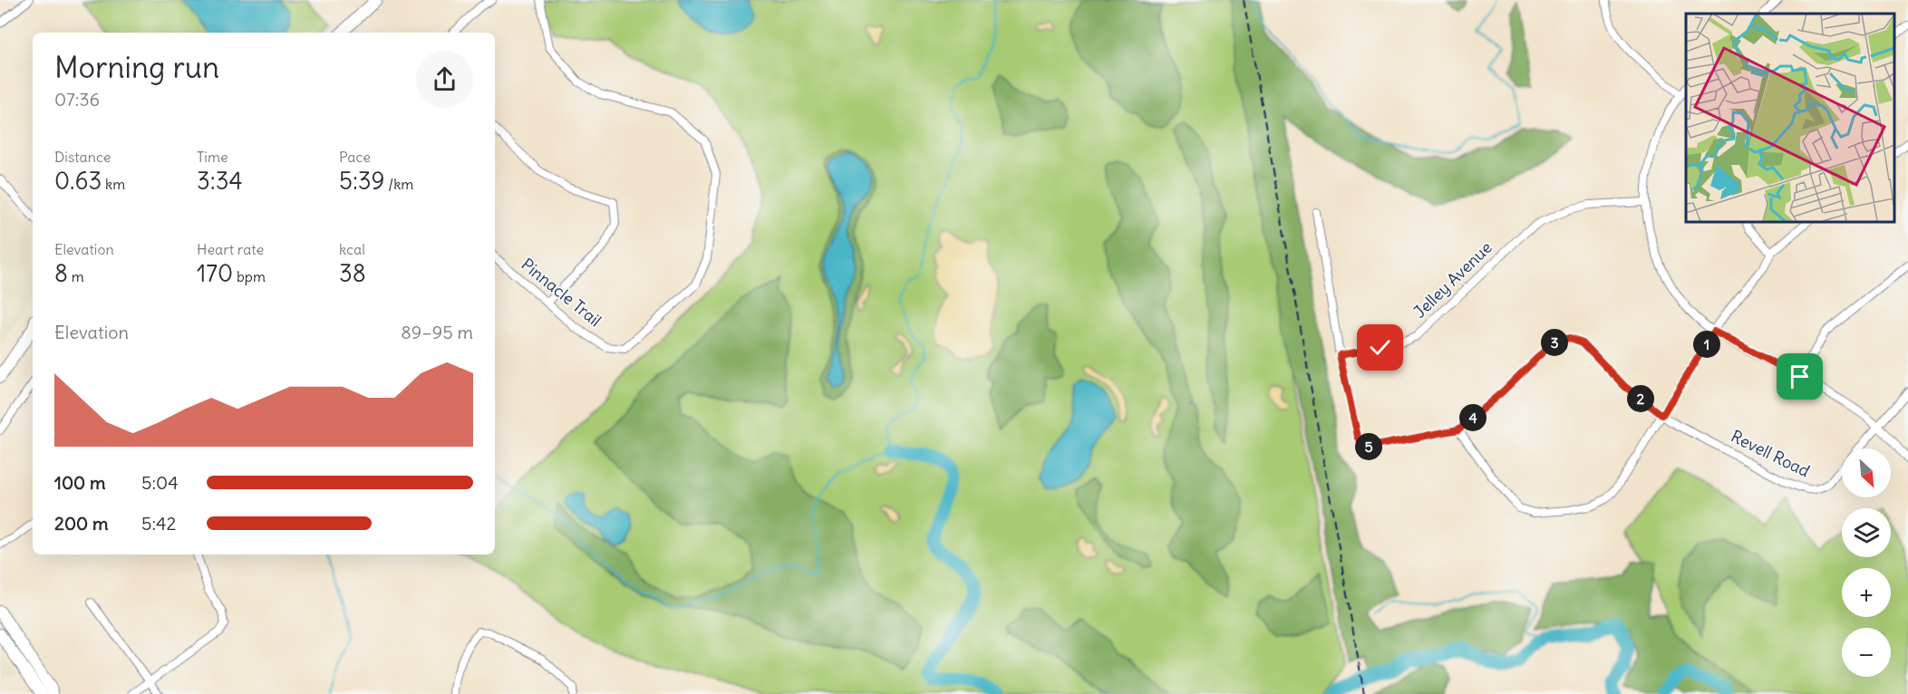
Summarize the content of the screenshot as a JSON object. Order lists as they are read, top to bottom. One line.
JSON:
{"streets":{"street":["Jelley Avenue","Pinnacle Trail","Revell Road"]},"north":"bottom right","page":{"heading":["Morning run","07:36"],"stats":[["Distance","0.63 km"],["Time","3:34"],["Pace","5:39 /km"],["Elevation","8 m"],["Heart rate","170 bpm"],["kcal","38"]],"chart":["Elevation","89–95 m"],"pins":["3","1","2","4","5"],"map_buttons":["+","−"],"list":[{"name":"100 m","note":"5:04"},{"name":"200 m","note":"5:42"}]}}
